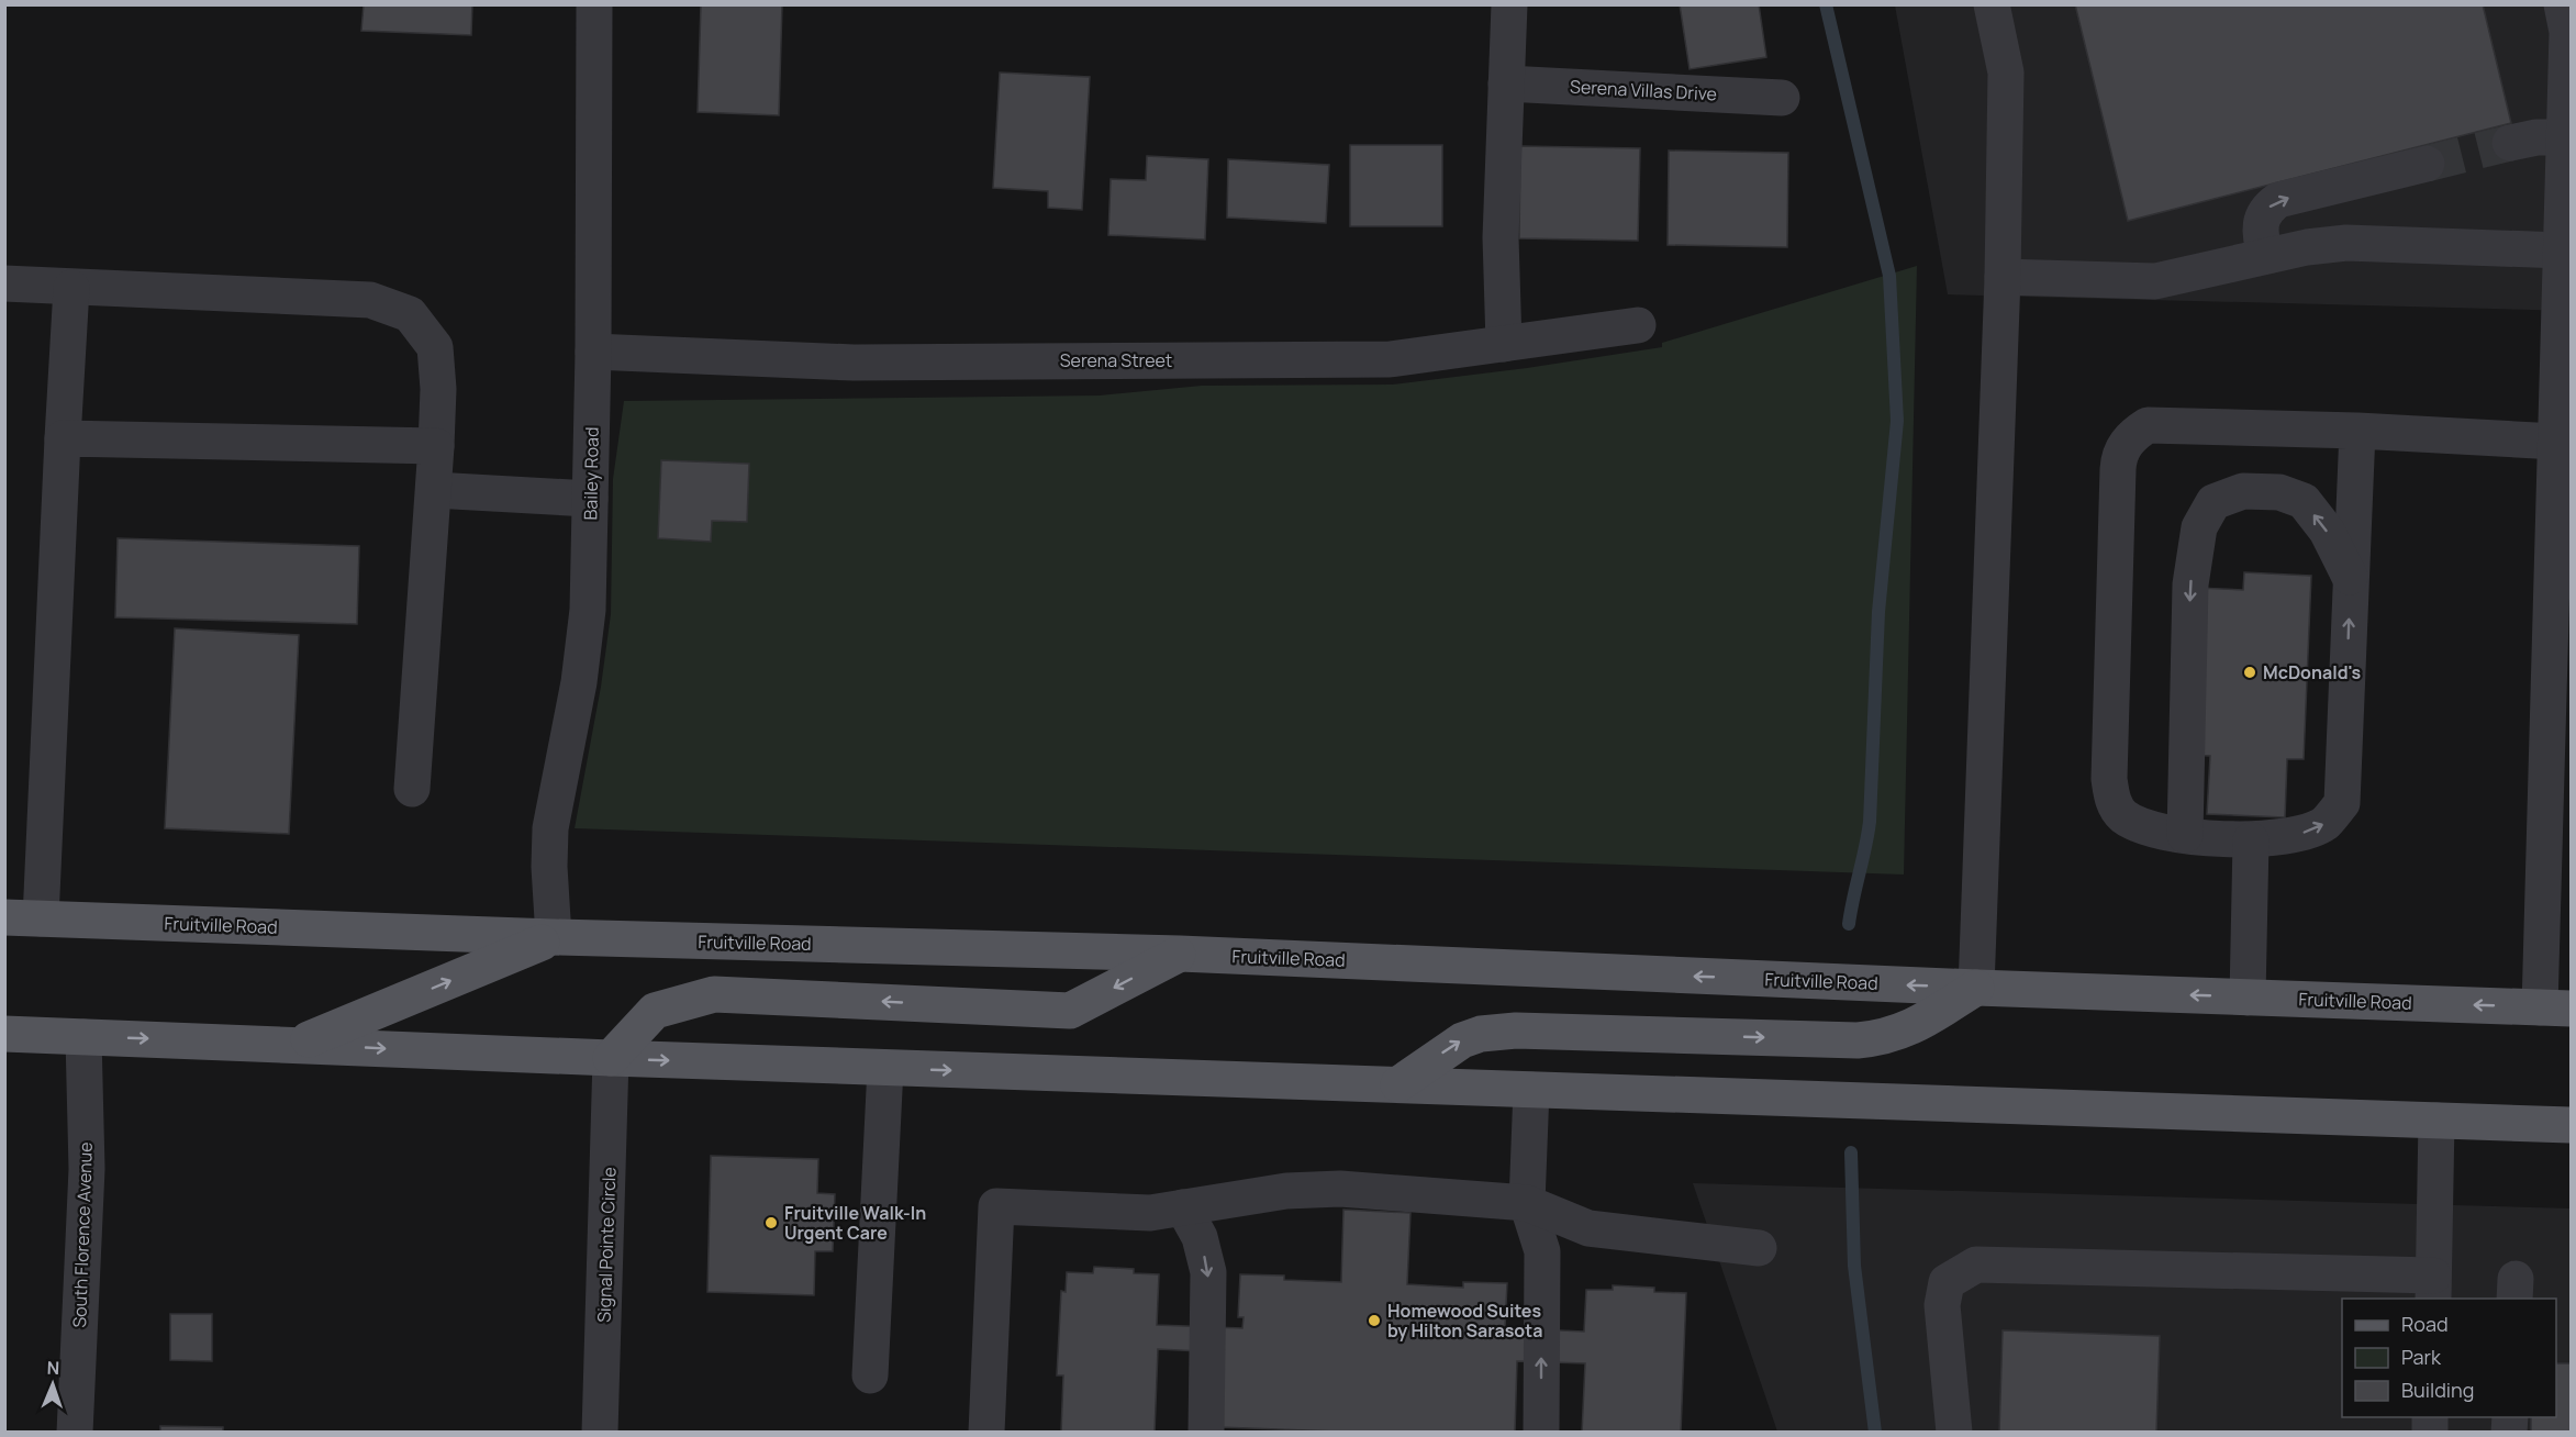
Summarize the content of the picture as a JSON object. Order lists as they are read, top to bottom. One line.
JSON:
{"streets":{"main road":["Fruitville Road"],"street":["Serena Villas Drive","Serena Street","Bailey Road","South Florence Avenue","Signal Pointe Circle"]},"crossings":[["Serena Street","Bailey Road"],["Bailey Road","Fruitville Road"]],"places":["McDonald's","Fruitville Walk-In Urgent Care","Homewood Suites by Hilton Sarasota"],"legend":["Road","Park","Building"],"north":"top"}
